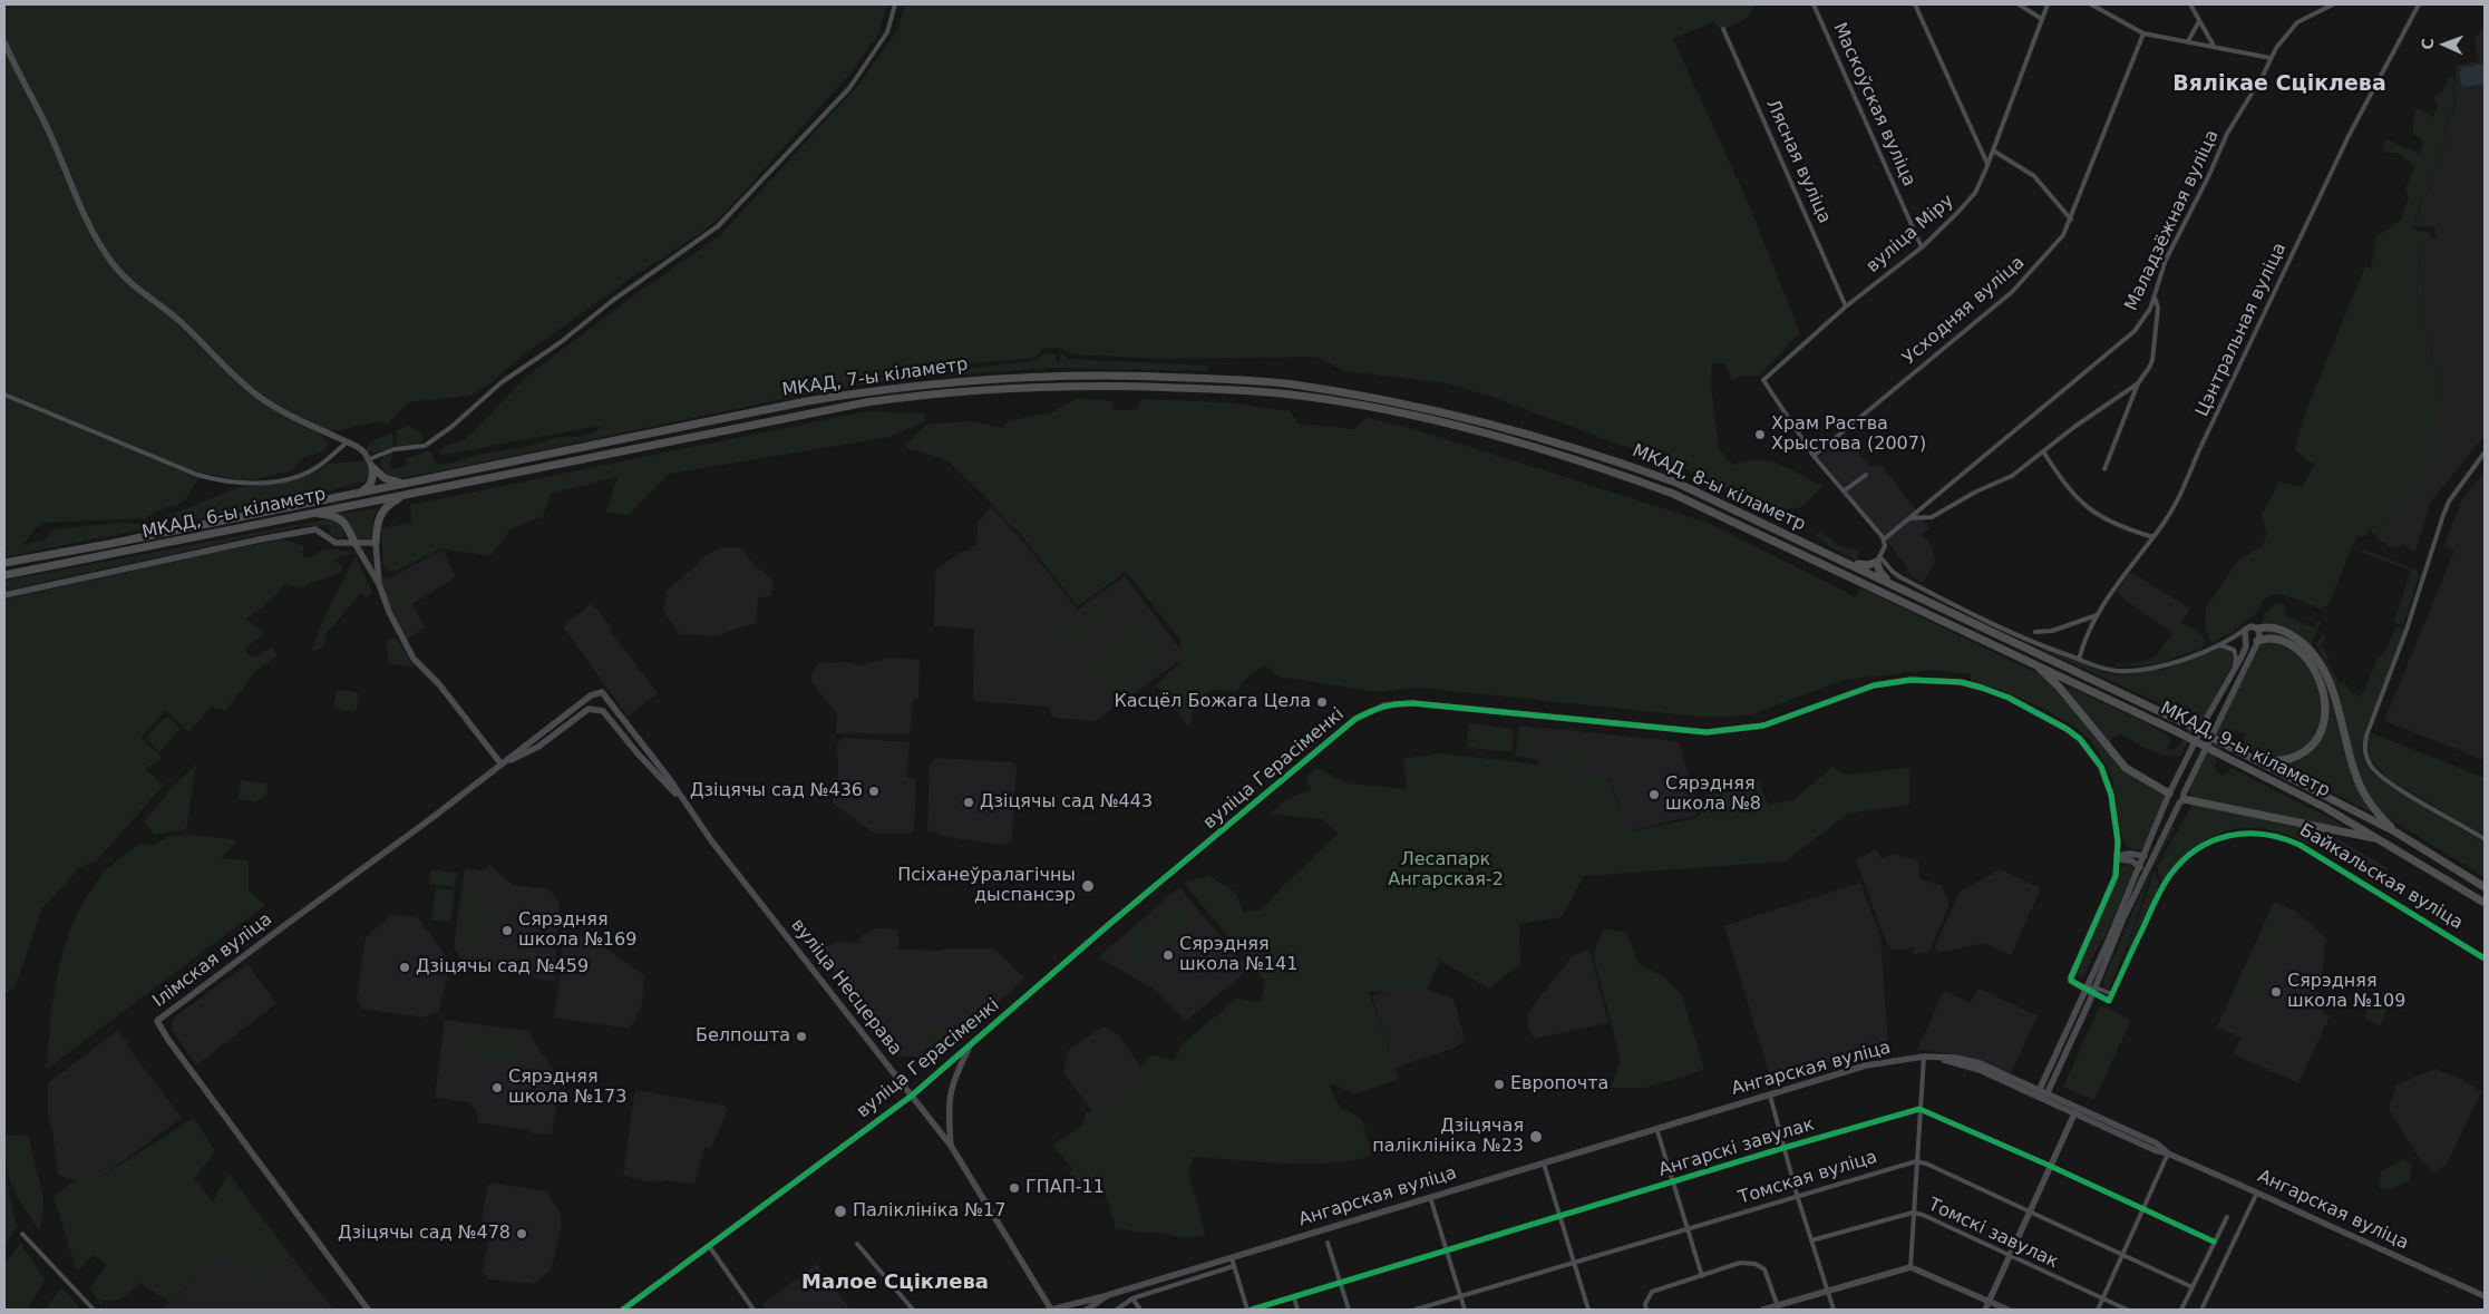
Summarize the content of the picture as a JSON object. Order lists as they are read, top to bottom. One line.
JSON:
{"streets":{"highway":["МКАД, 7-ы кіламетр","МКАД, 8-ы кіламетр","МКАД, 6-ы кіламетр","МКАД, 9-ы кіламетр"],"main road":["вуліца Герасіменкі","Байкальская вуліца","Ілімская вуліца","вуліца Несцерава","Ангарская вуліца"],"street":["Маскоўская вуліца","Лясная вуліца","Маладзёжная вуліца","вуліца Міру","Усходняя вуліца","Цэнтральная вуліца","Ангарскі завулак","Томская вуліца","Томскі завулак"]},"crossings":[["Маскоўская вуліца","вуліца Міру"],["Лясная вуліца","вуліца Міру"],["вуліца Міру","Усходняя вуліца"],["МКАД, 7-ы кіламетр","МКАД, 8-ы кіламетр"],["МКАД, 7-ы кіламетр","МКАД, 6-ы кіламетр"],["МКАД, 8-ы кіламетр","МКАД, 9-ы кіламетр"],["вуліца Герасіменкі","Байкальская вуліца"],["вуліца Герасіменкі","вуліца Несцерава"]],"districts":["Вялікае Сціклева","Малое Сціклева"],"parks":["Лесапарк Ангарская-2"],"places":["Храм Раства Хрыстова (2007)","Касцёл Божага Цела","Дзіцячы сад №436","Сярэдняя школа №8","Дзіцячы сад №443","Псіханеўралагічны дыспансэр","Сярэдняя школа №169","Сярэдняя школа №141","Дзіцячы сад №459","Сярэдняя школа №109","Белпошта","Европочта","Сярэдняя школа №173","Дзіцячая паліклініка №23","ГПАП-11","Паліклініка №17","Дзіцячы сад №478"],"north":"left"}
